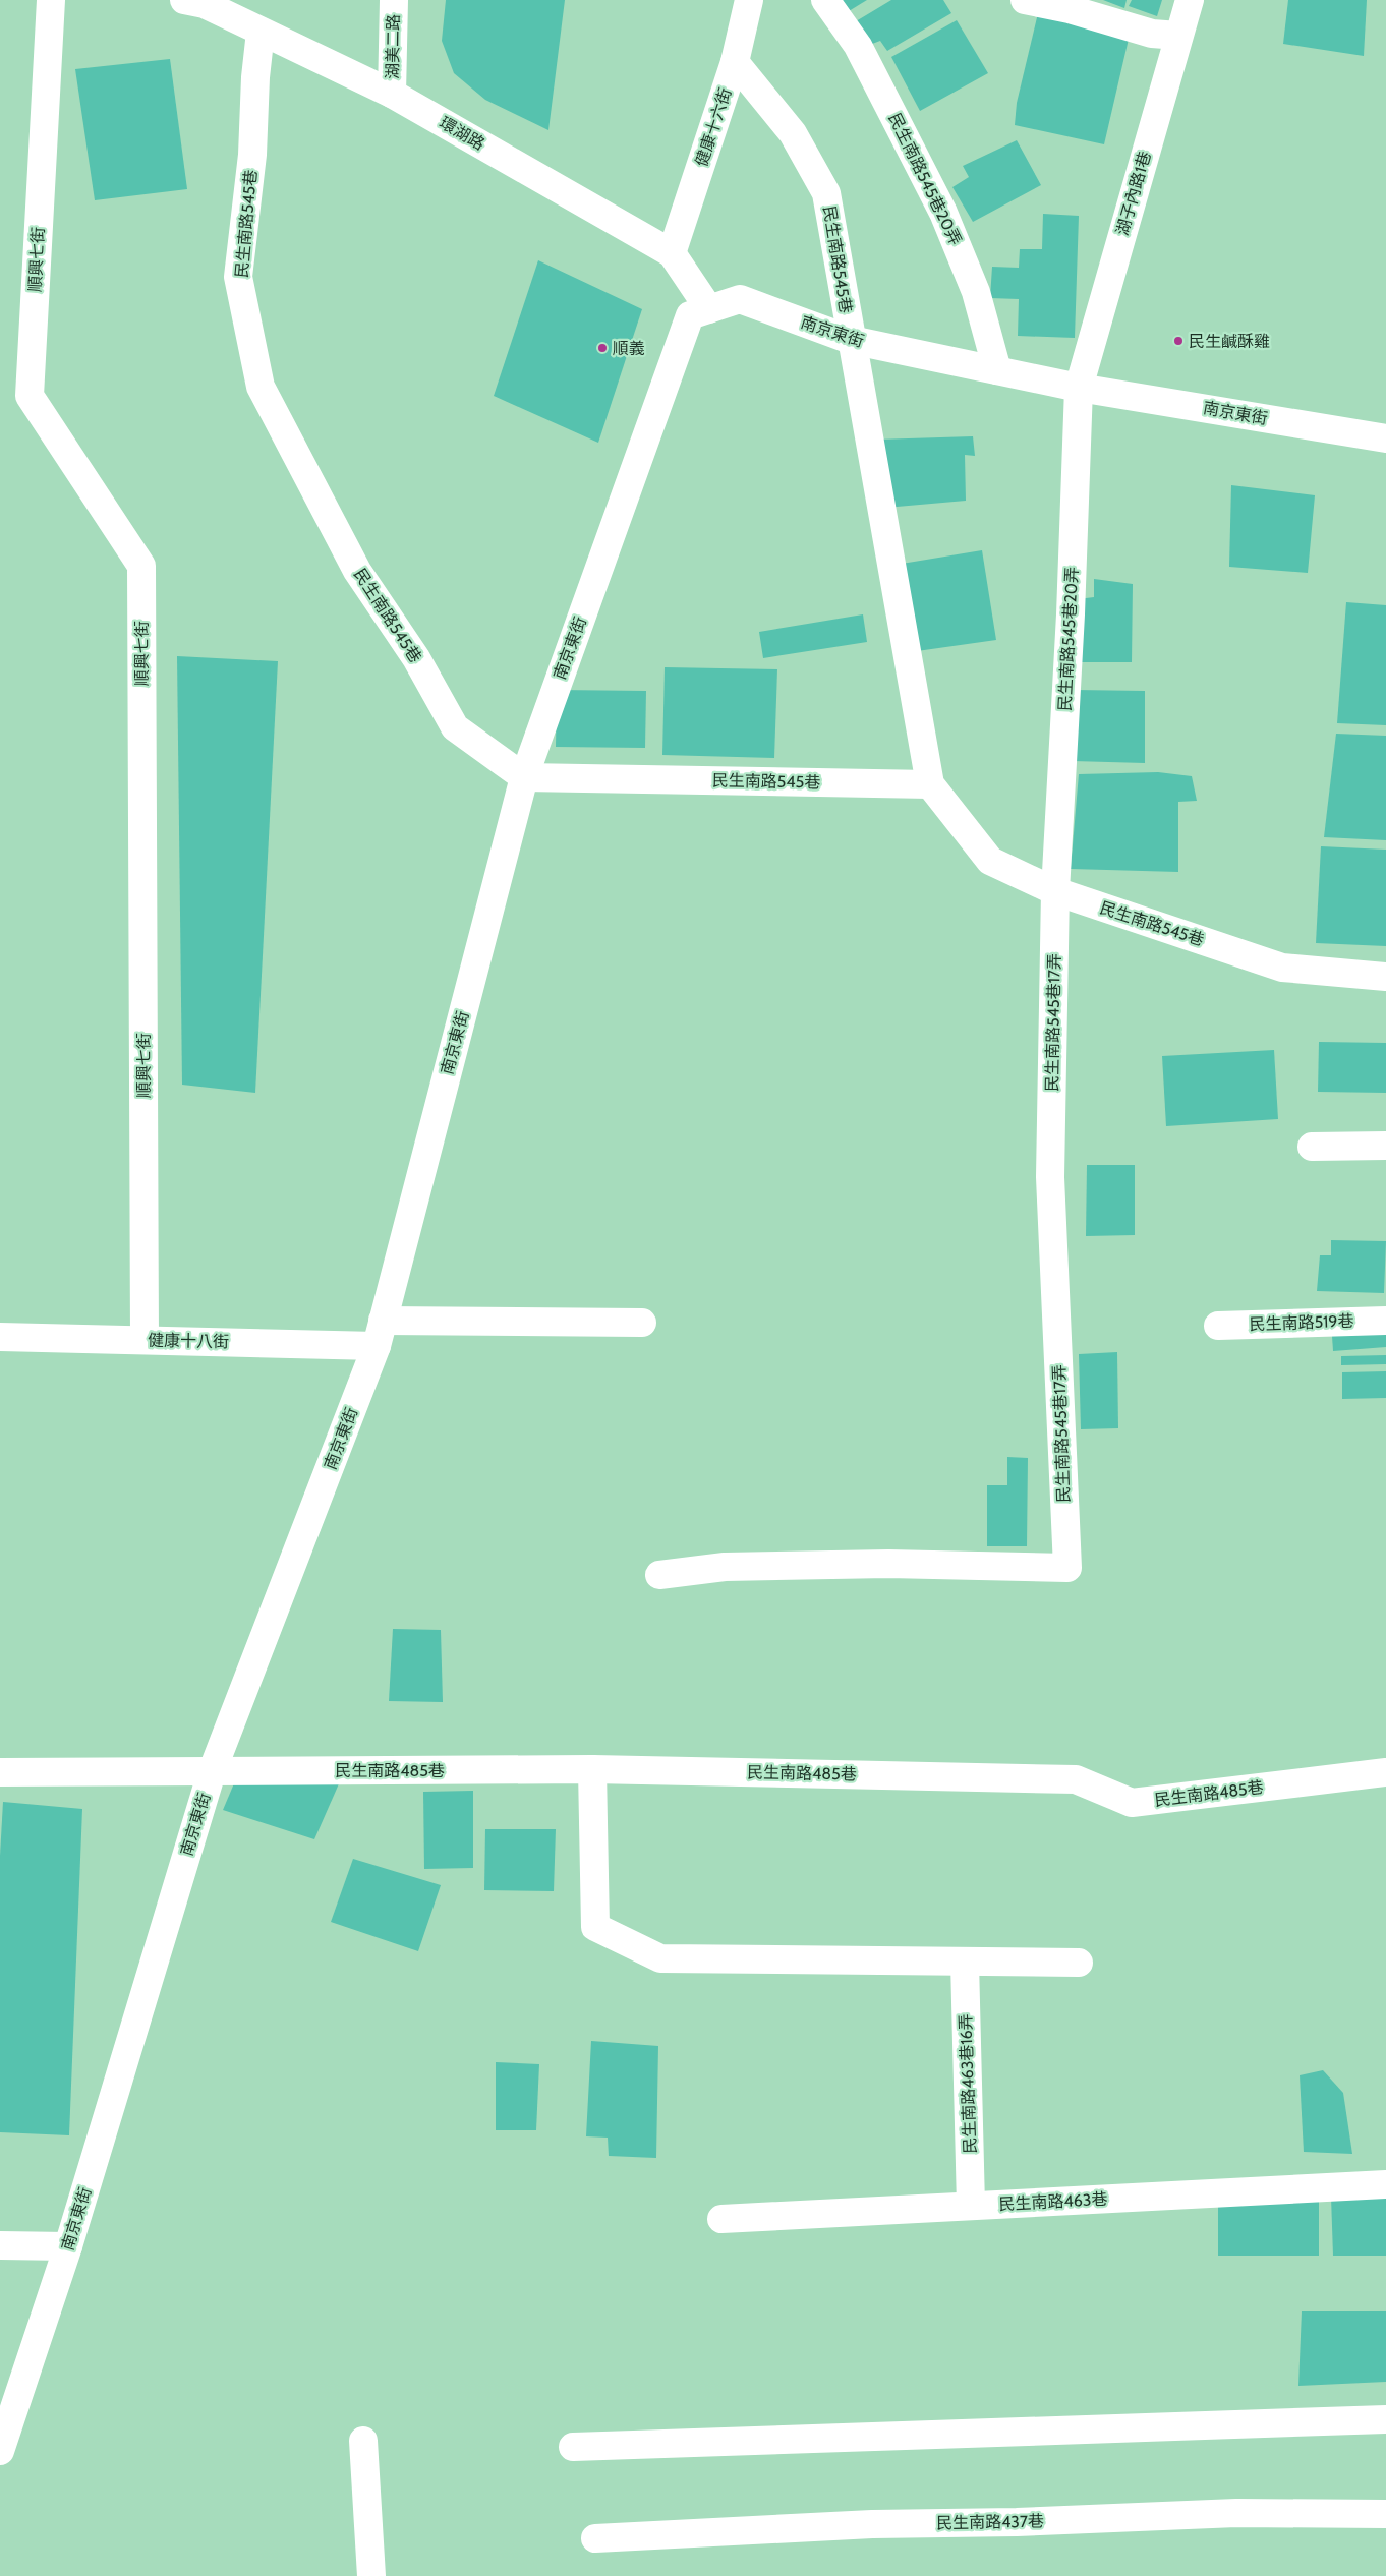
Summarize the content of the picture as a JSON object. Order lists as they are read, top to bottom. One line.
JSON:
{"streets":{"street":["湖美二路","健康十六街","環湖路","民生南路545巷20弄","湖子內路1巷","民生南路545巷","順興七街","南京東街","民生南路545巷17弄","民生南路519巷","健康十八街","民生南路485巷","民生南路463巷16弄","民生南路463巷","民生南路437巷"]},"crossings":[["湖美二路","環湖路"],["健康十六街","環湖路"],["健康十六街","民生南路545巷"],["環湖路","民生南路545巷"],["環湖路","南京東街"],["民生南路545巷20弄","湖子內路1巷"],["民生南路545巷20弄","民生南路545巷"],["民生南路545巷20弄","南京東街"],["民生南路545巷20弄","民生南路545巷17弄"],["湖子內路1巷","南京東街"],["民生南路545巷","南京東街"],["民生南路545巷","民生南路545巷17弄"],["順興七街","健康十八街"],["南京東街","健康十八街"],["南京東街","民生南路485巷"],["民生南路463巷16弄","民生南路463巷"]],"places":["民生鹹酥雞","順義"]}
